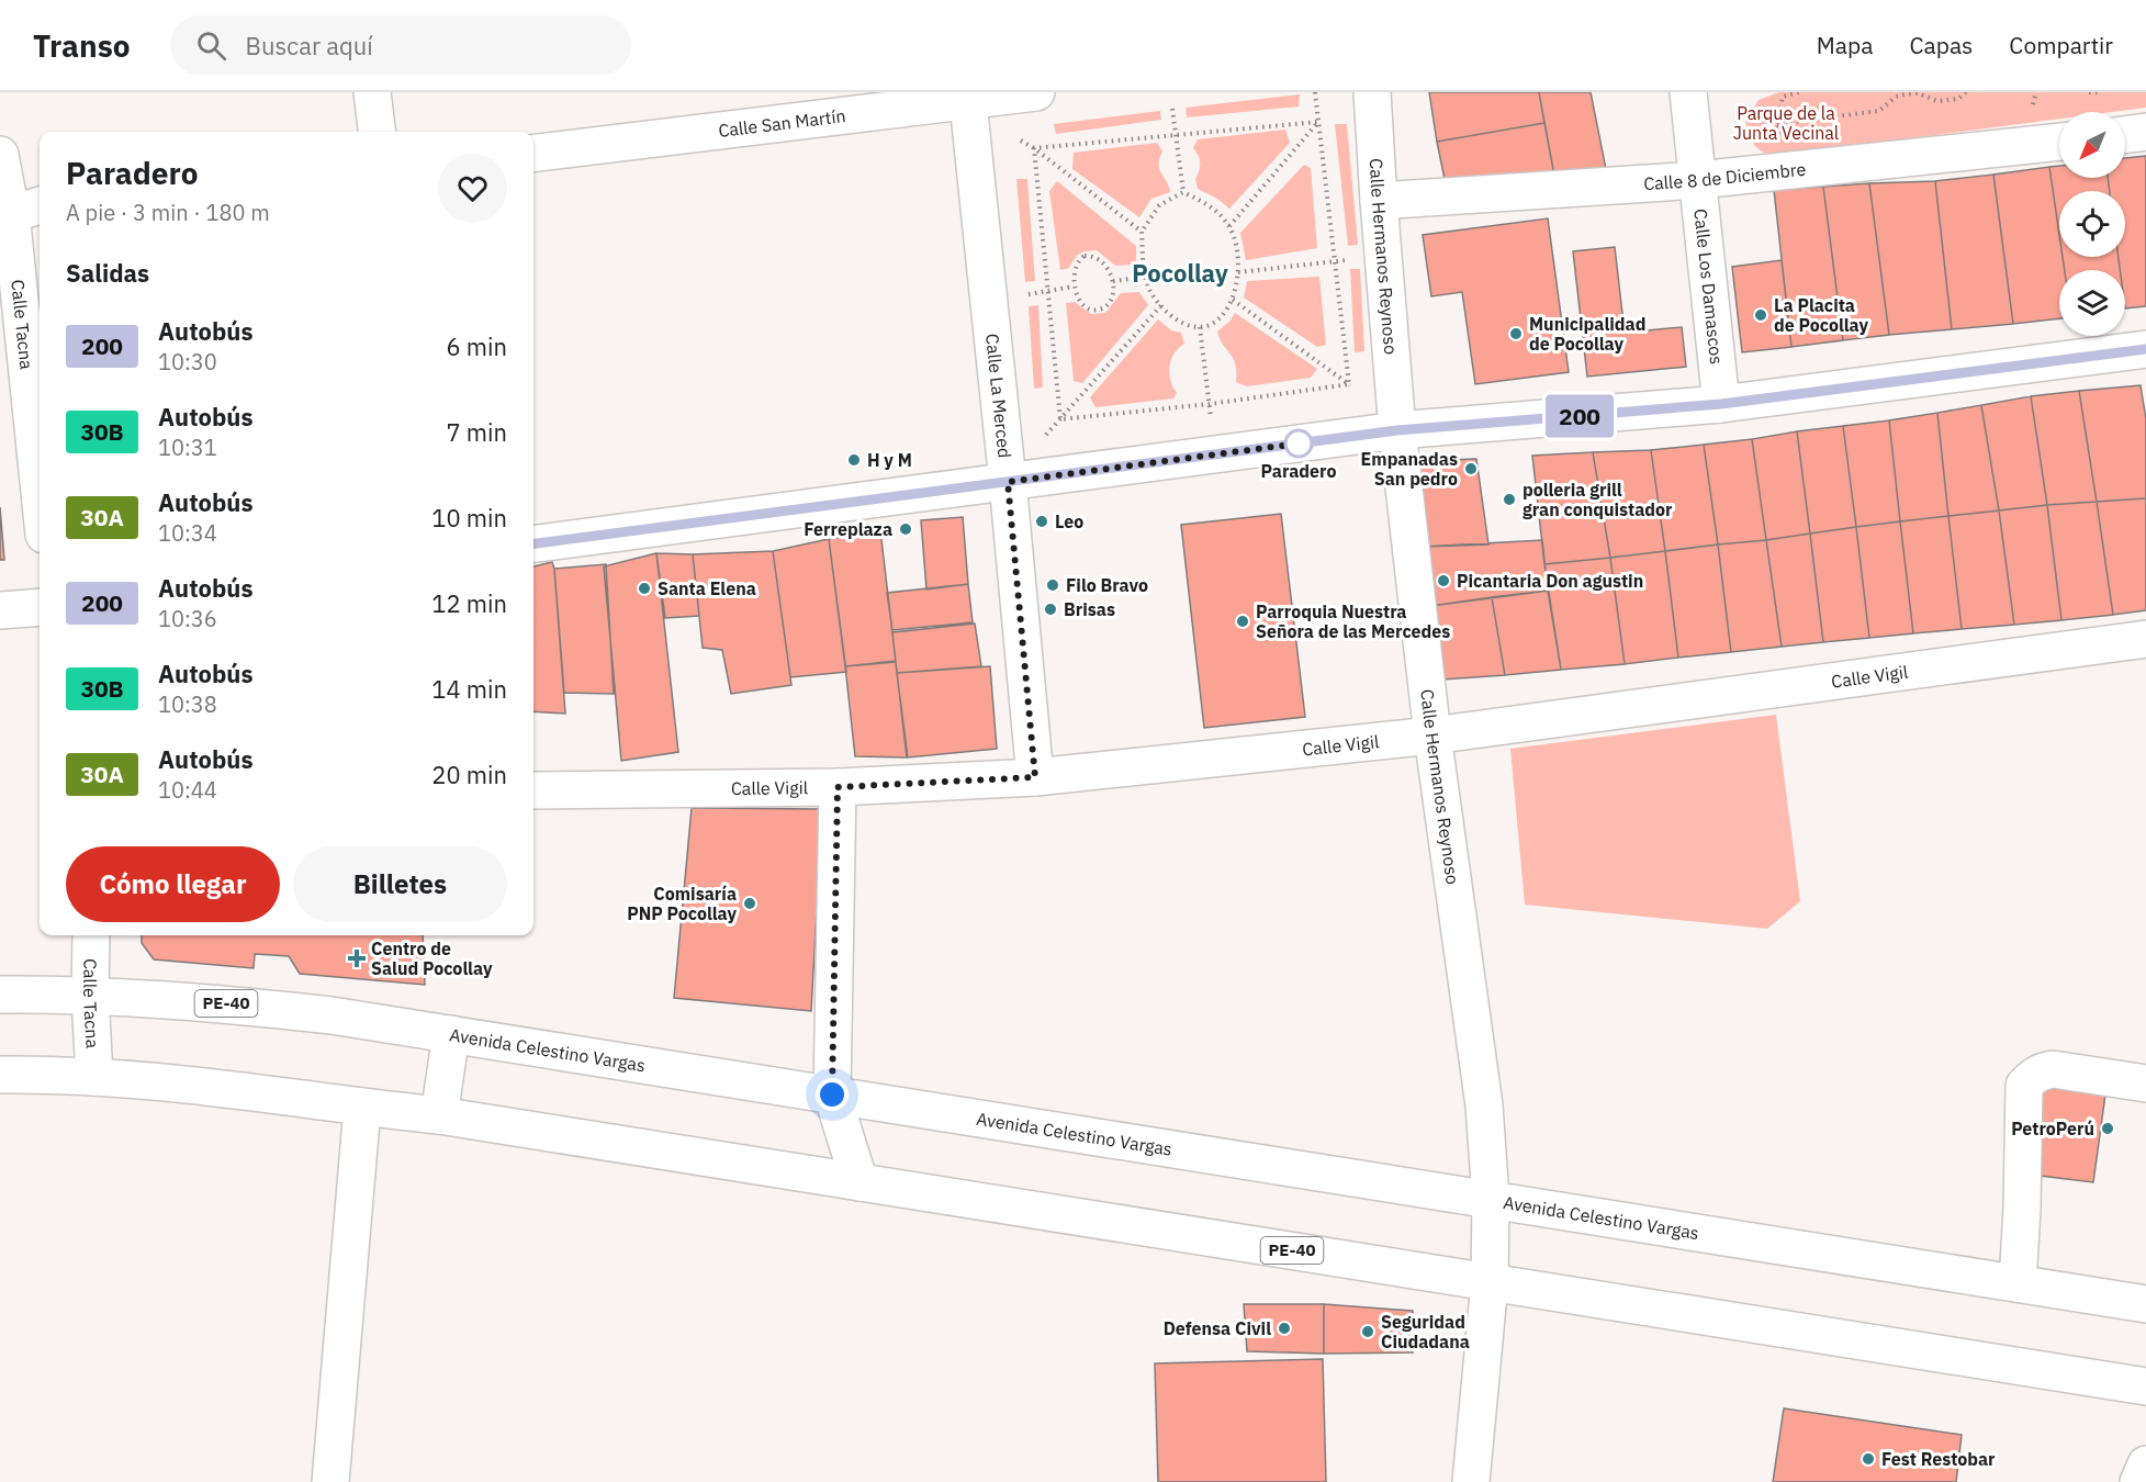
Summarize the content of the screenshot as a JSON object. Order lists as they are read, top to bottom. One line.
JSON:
{"streets":{"main road":["Calle San Martín","Calle 8 de Diciembre","Calle Hermanos Reynoso","Calle Los Damascos","Calle Tacna","Calle La Merced","Calle Vigil","PE-40","Avenida Celestino Vargas"]},"crossings":[["Calle San Martín","Calle La Merced"],["Calle 8 de Diciembre","Calle Hermanos Reynoso"],["Calle 8 de Diciembre","Calle Los Damascos"],["Calle Hermanos Reynoso","Calle Vigil"],["Calle Hermanos Reynoso","PE-40"],["Calle Hermanos Reynoso","Avenida Celestino Vargas"],["Calle Tacna","PE-40"],["Calle Tacna","Avenida Celestino Vargas"],["Calle La Merced","Calle Vigil"]],"districts":["Pocollay"],"parks":["Parque de la Junta Vecinal"],"places":{"other":["La Placita de Pocollay","Municipalidad de Pocollay","Paradero","H y M","Empanadas San pedro","polleria grill gran conquistador","Leo","Ferreplaza","Picantaria Don agustin","Filo Bravo","Santa Elena","Brisas","Parroquia Nuestra Señora de las Mercedes","Comisaría PNP Pocollay","PetroPerú","Defensa Civil","Seguridad Ciudadana","Fest Restobar"],"health":["Centro de Salud Pocollay"]},"lines":["bus line 200"],"north":"bottom left","page":{"header":"Transo","search":"Buscar aquí","nav":["Mapa","Capas","Compartir"],"on_map":"200","heading":[["Paradero","A pie · 3 min · 180 m"],"Salidas"],"list":[{"mark":"200","name":"Autobús","note":"10:30","value":"6 min"},{"mark":"30B","name":"Autobús","note":"10:31","value":"7 min"},{"mark":"30A","name":"Autobús","note":"10:34","value":"10 min"},{"mark":"200","name":"Autobús","note":"10:36","value":"12 min"},{"mark":"30B","name":"Autobús","note":"10:38","value":"14 min"},{"mark":"30A","name":"Autobús","note":"10:44","value":"20 min"}],"buttons":["Cómo llegar","Billetes"]}}
